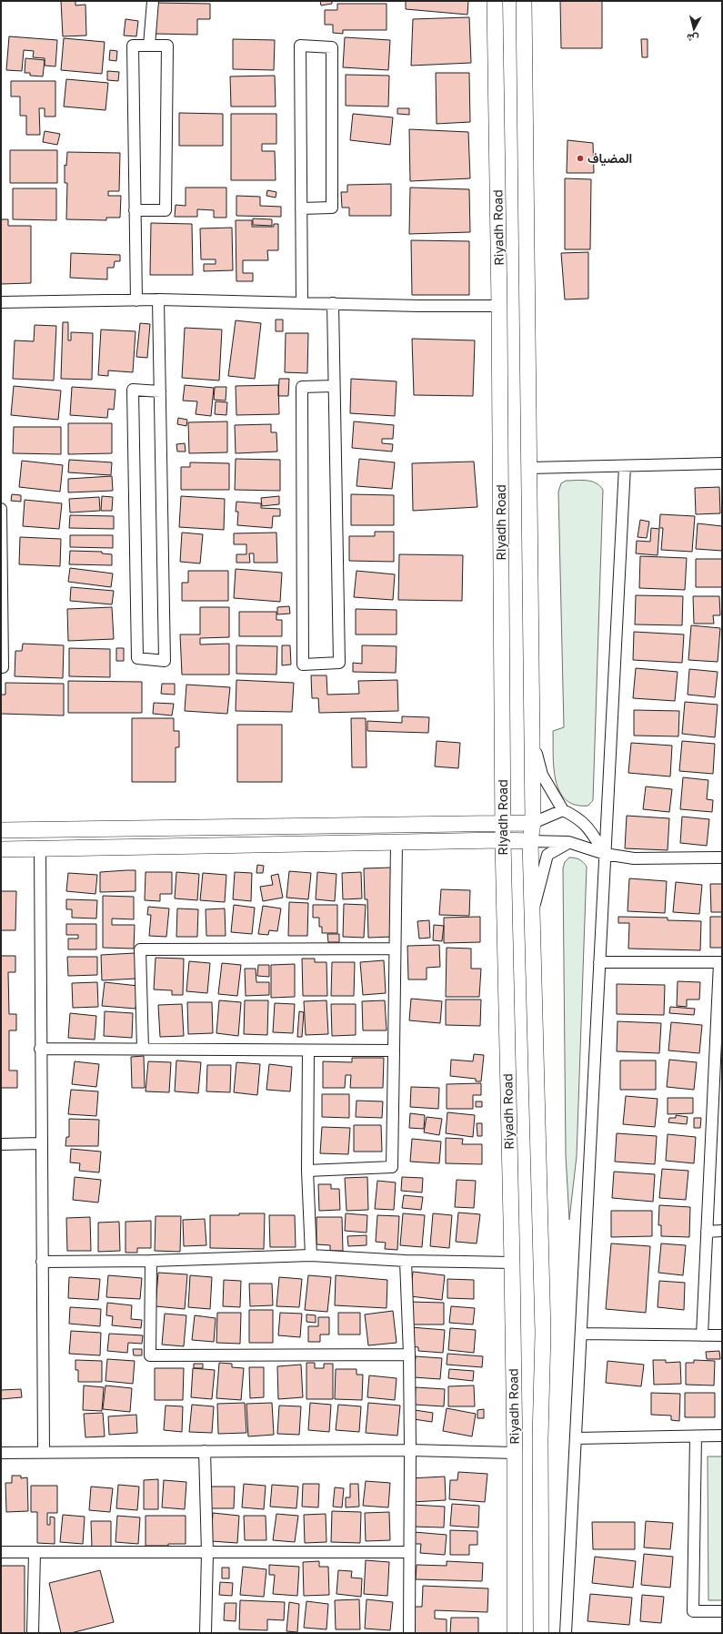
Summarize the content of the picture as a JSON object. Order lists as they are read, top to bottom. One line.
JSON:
{"streets":{"street":["Riyadh Road"]},"places":["المضياف"],"north":"bottom"}
